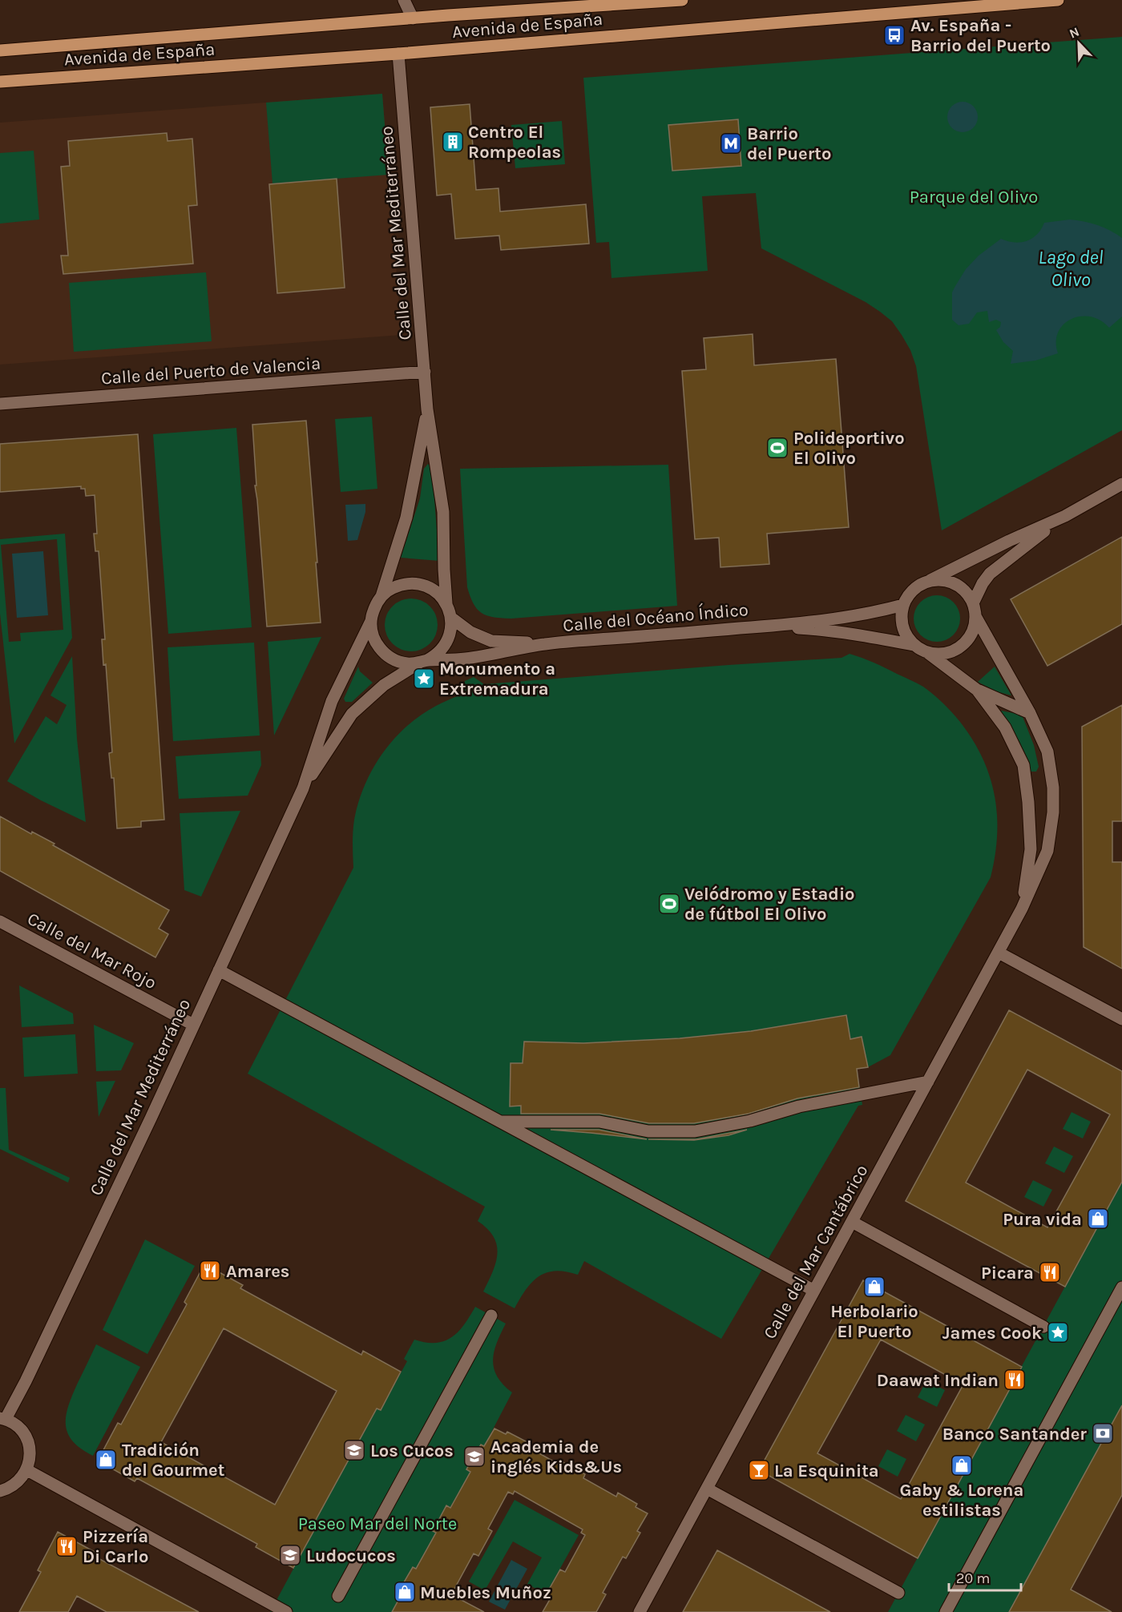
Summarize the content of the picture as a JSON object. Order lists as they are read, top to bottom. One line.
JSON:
{"streets":{"main road":["Avenida de España"],"street":["Calle del Mar Mediterráneo","Calle del Puerto de Valencia","Calle del Océano Índico","Calle del Mar Rojo","Calle del Mar Cantábrico"]},"crossings":[["Avenida de España","Calle del Mar Mediterráneo"],["Calle del Mar Mediterráneo","Calle del Puerto de Valencia"],["Calle del Mar Mediterráneo","Calle del Océano Índico"],["Calle del Mar Mediterráneo","Calle del Mar Rojo"],["Calle del Océano Índico","Calle del Mar Cantábrico"]],"water":["Lago del Olivo"],"parks":["Parque del Olivo","Paseo Mar del Norte"],"places":{"bus stop":["Av. España - Barrio del Puerto"],"building":["Centro El Rompeolas"],"metro station":["Barrio del Puerto"],"sports":["Polideportivo El Olivo","Velódromo y Estadio de fútbol El Olivo"],"place":["Monumento a Extremadura","James Cook"],"shop":["Pura vida","Herbolario El Puerto","Tradición del Gourmet","Gaby & Lorena estilistas","Muebles Muñoz"],"restaurant":["Amares","Picara","Daawat Indian","Pizzería Di Carlo"],"bank":["Banco Santander"],"school or university":["Los Cucos","Academia de inglés Kids&Us","Ludocucos"],"bar":["La Esquinita"]},"scale_bar":"20 m","north":"top left"}
